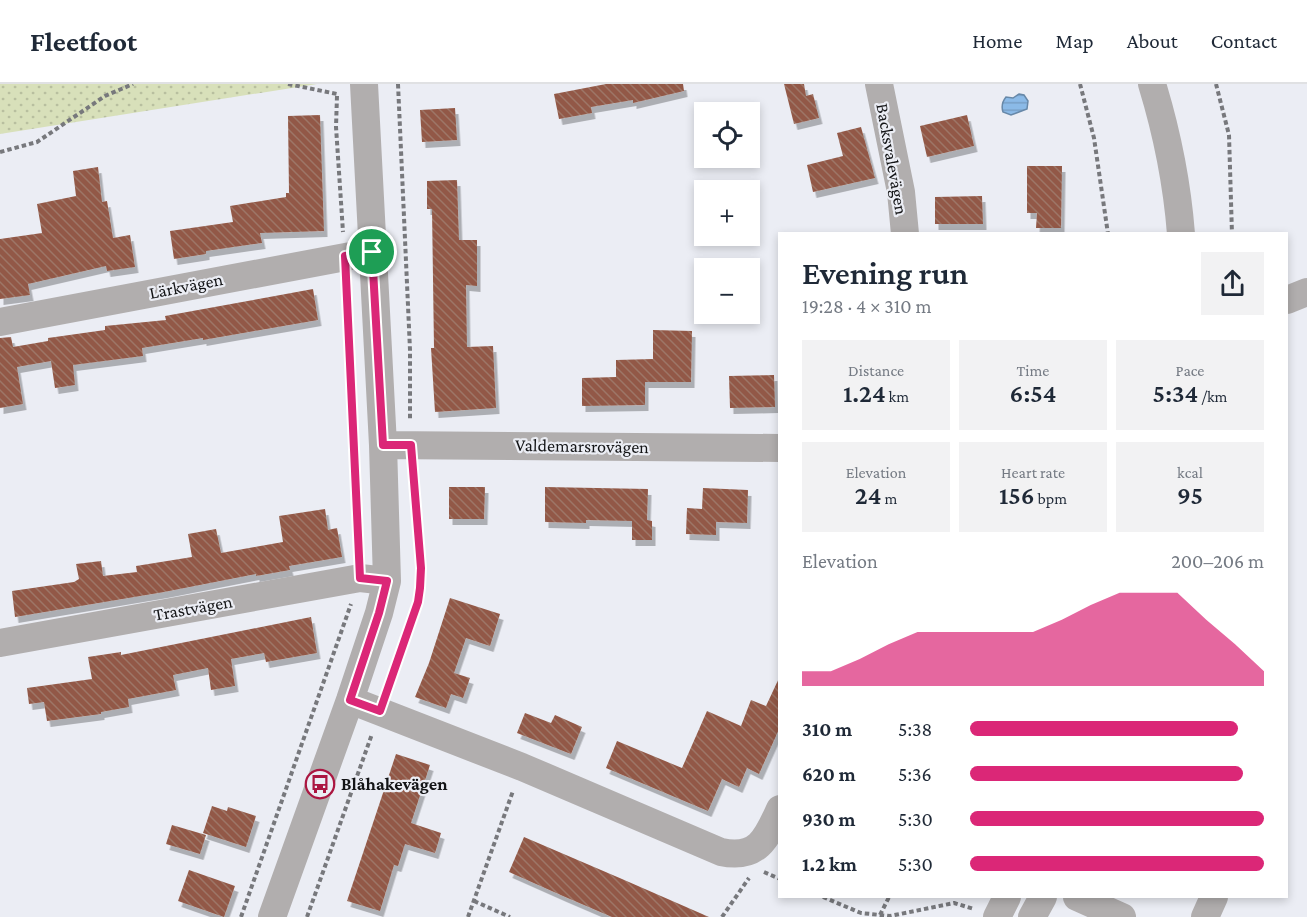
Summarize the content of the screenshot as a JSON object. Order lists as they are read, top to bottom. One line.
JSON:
{"streets":{"street":["Backsvalevägen","Lärkvägen","Valdemarsrovägen","Trastvägen"]},"places":{"bus stop":["Blåhakevägen"]},"page":{"header":"Fleetfoot","nav":["Home","Map","About","Contact"],"map_buttons":["+","−"],"heading":["Evening run","19:28 · 4 × 310 m"],"stats":[["Distance","1.24 km"],["Time","6:54"],["Pace","5:34 /km"],["Elevation","24 m"],["Heart rate","156 bpm"],["kcal","95"]],"chart":["Elevation","200–206 m"],"list":[{"name":"310 m","note":"5:38"},{"name":"620 m","note":"5:36"},{"name":"930 m","note":"5:30"},{"name":"1.2 km","note":"5:30"}]}}
